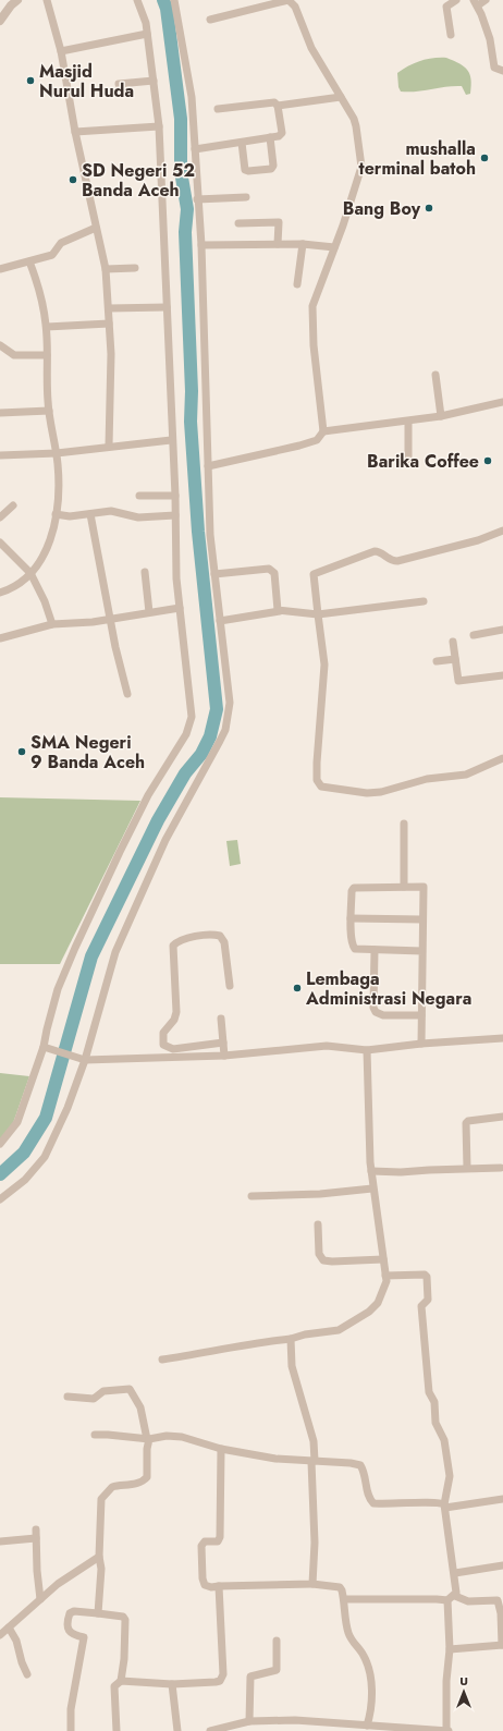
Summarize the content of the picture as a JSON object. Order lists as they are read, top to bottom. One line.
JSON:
{"places":["Masjid Nurul Huda","mushalla terminal batoh","SD Negeri 52 Banda Aceh","Bang Boy","Barika Coffee","SMA Negeri 9 Banda Aceh","Lembaga Administrasi Negara"],"north":"top"}
